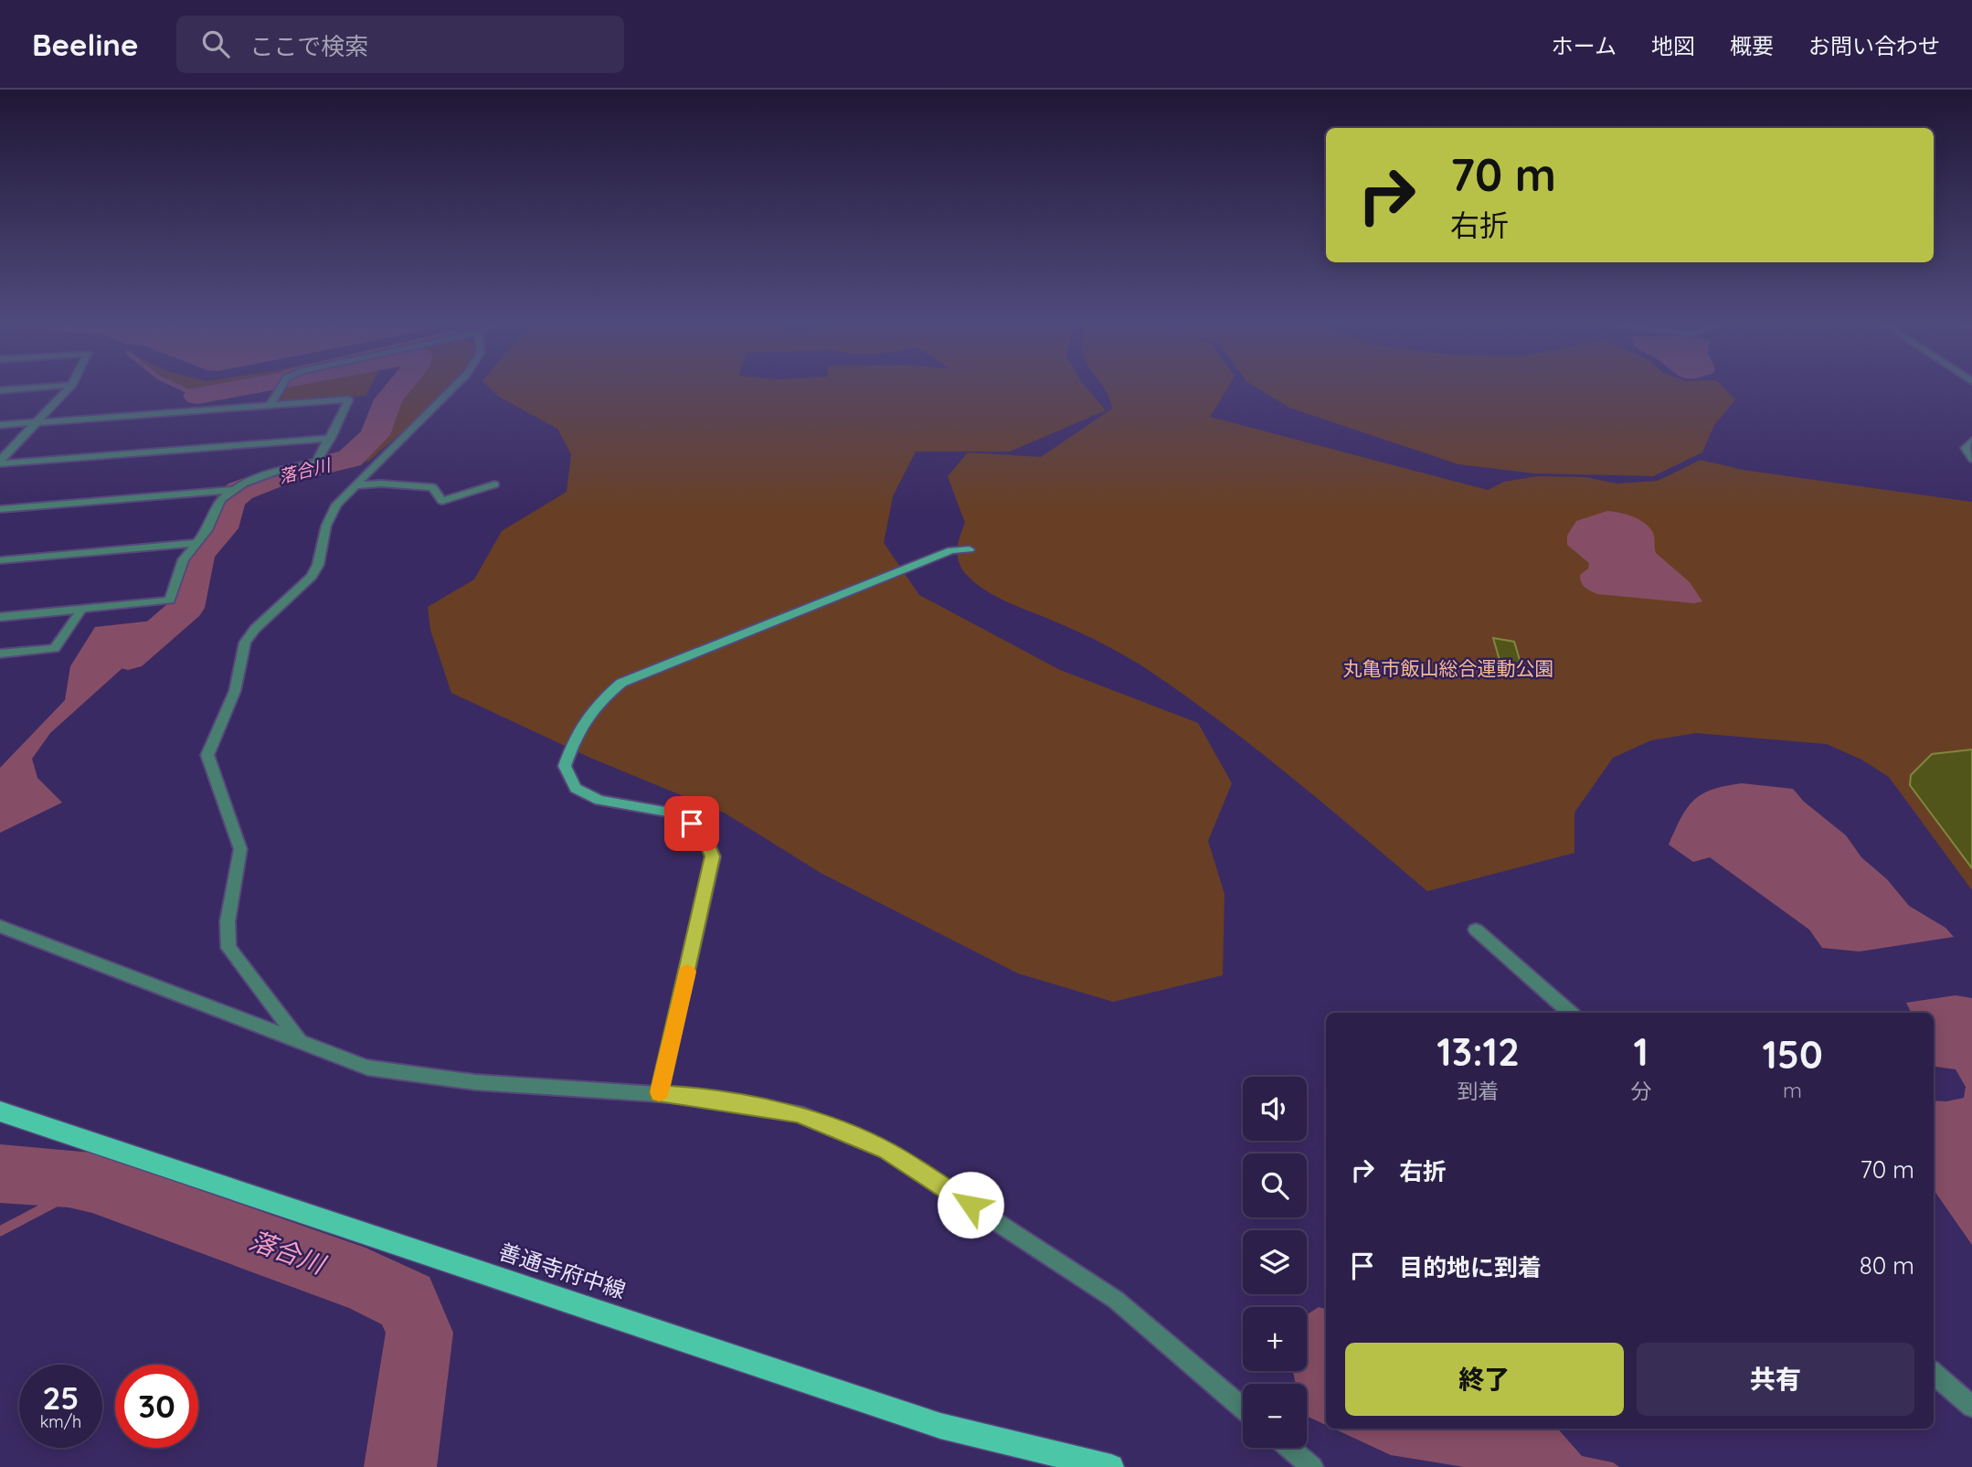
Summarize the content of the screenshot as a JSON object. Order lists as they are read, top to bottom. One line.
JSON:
{"streets":{"main road":["善通寺府中線"]},"water":["落合川"],"parks":["丸亀市飯山総合運動公園"],"page":{"header":"Beeline","search":"ここで検索","nav":["ホーム","地図","概要","お問い合わせ"],"turn":["70 m","右折"],"eta":["13:12","到着","1","分","150","m"],"map_buttons":["+","−"],"list":[{"name":"右折","value":"70 m"},{"name":"目的地に到着","value":"80 m"}],"buttons":["終了","共有"],"speed":"25 km/h","limit":"30"}}
